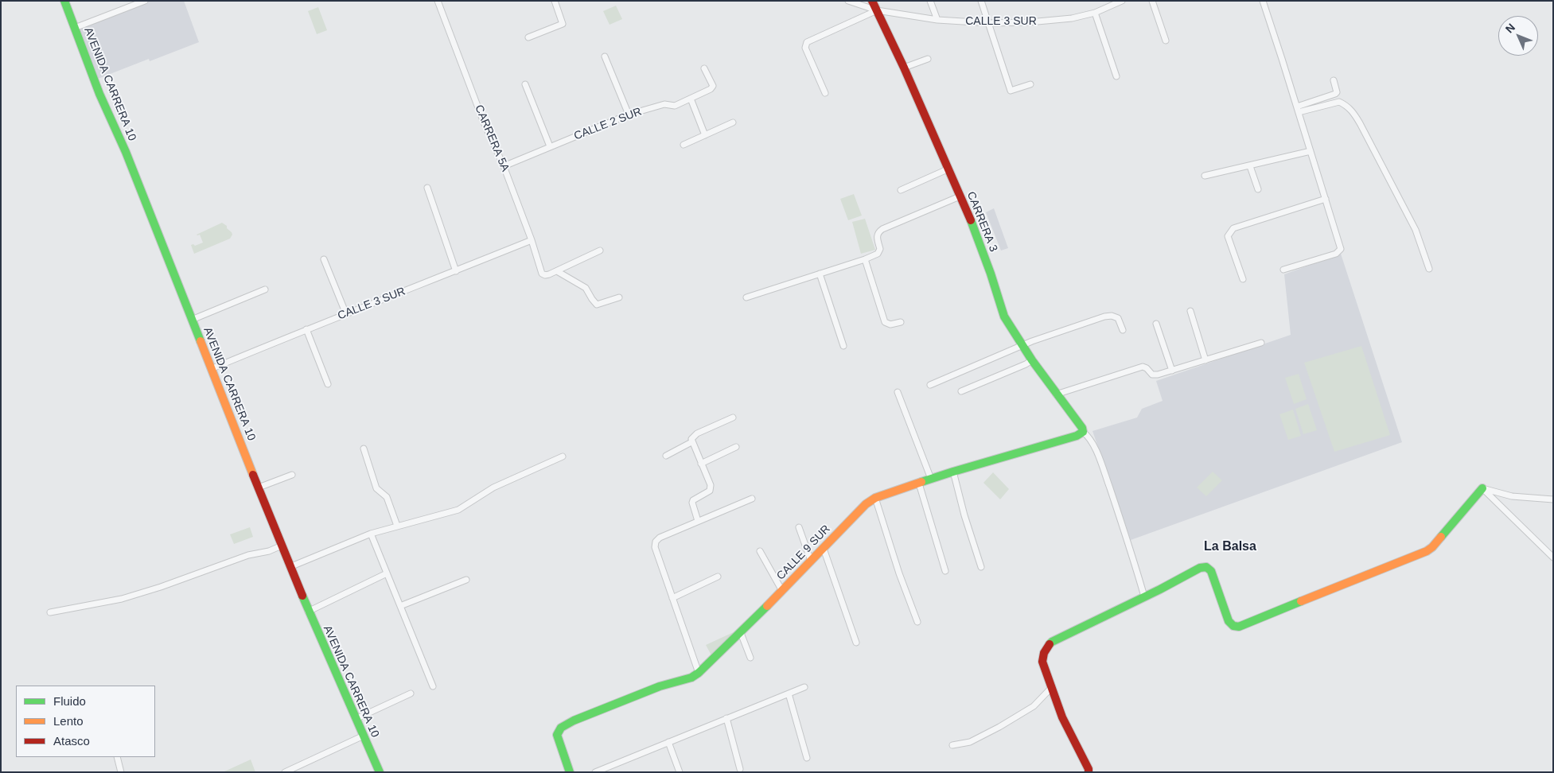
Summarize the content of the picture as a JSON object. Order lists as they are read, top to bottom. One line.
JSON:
{"streets":{"street":["CALLE 3 SUR","AVENIDA CARRERA 10","CALLE 2 SUR","CARRERA 5A","CARRERA 3","CALLE 9 SUR"]},"crossings":[["CALLE 3 SUR","AVENIDA CARRERA 10"],["CALLE 3 SUR","CARRERA 5A"],["CALLE 3 SUR","CARRERA 3"],["CALLE 2 SUR","CARRERA 5A"],["CARRERA 3","CALLE 9 SUR"]],"districts":["La Balsa"],"legend":["Fluido","Lento","Atasco"],"north":"top left"}
